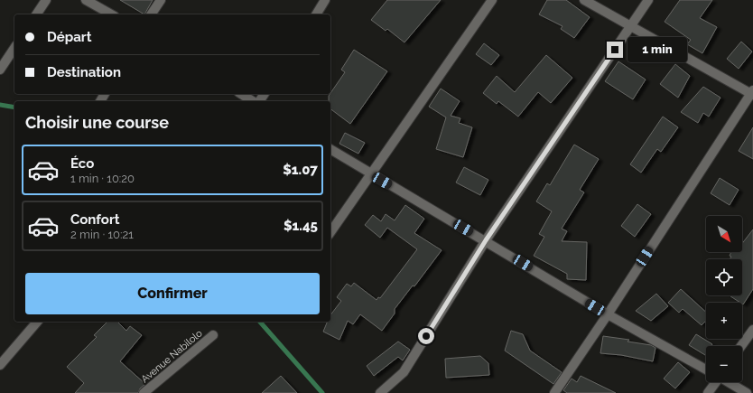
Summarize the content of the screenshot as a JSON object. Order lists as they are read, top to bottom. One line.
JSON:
{"streets":{"street":["Avenue Nabilolo"]},"north":"bottom right","page":{"banner":["Départ","Destination"],"bubble":"1 min","heading":"Choisir une course","list":[{"name":"Éco","note":"1 min · 10:20","value":"$1.07"},{"name":"Confort","note":"2 min · 10:21","value":"$1.45"}],"map_buttons":["+","−"],"buttons":"Confirmer"}}
